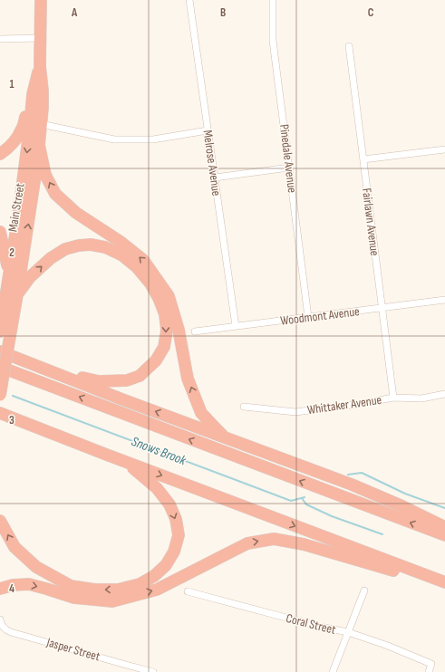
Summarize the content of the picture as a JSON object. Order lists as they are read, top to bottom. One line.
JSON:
{"streets":{"highway":["Main Street"],"street":["Pinedale Avenue","Melrose Avenue","Fairlawn Avenue","Woodmont Avenue","Whittaker Avenue","Coral Street","Jasper Street"]},"crossings":[["Pinedale Avenue","Woodmont Avenue"],["Melrose Avenue","Woodmont Avenue"],["Fairlawn Avenue","Woodmont Avenue"],["Fairlawn Avenue","Whittaker Avenue"]],"water":["Snows Brook"],"grid":{"columns":["A","B","C"],"rows":["1","2","3","4"]}}
